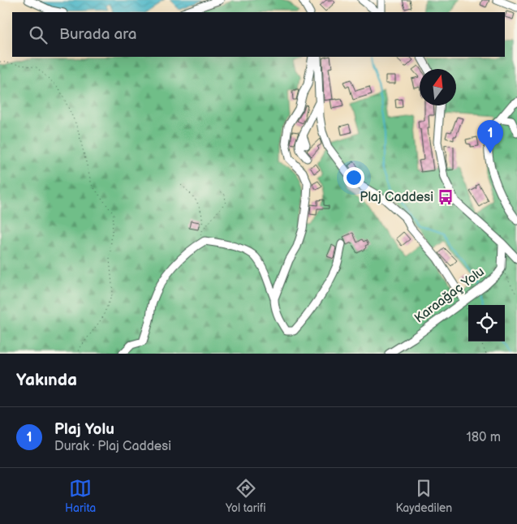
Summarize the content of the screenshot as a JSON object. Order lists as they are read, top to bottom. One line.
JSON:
{"streets":{"street":["Karaağaç Yolu"]},"places":{"bus stop":["Plaj Caddesi"]},"north":"top","page":{"search":"Burada ara","pins":"1","heading":"Yakında","list":[{"mark":"1","name":"Plaj Yolu","note":"Durak · Plaj Caddesi","value":"180 m"}],"nav":["Harita","Yol tarifi","Kaydedilen"]}}
